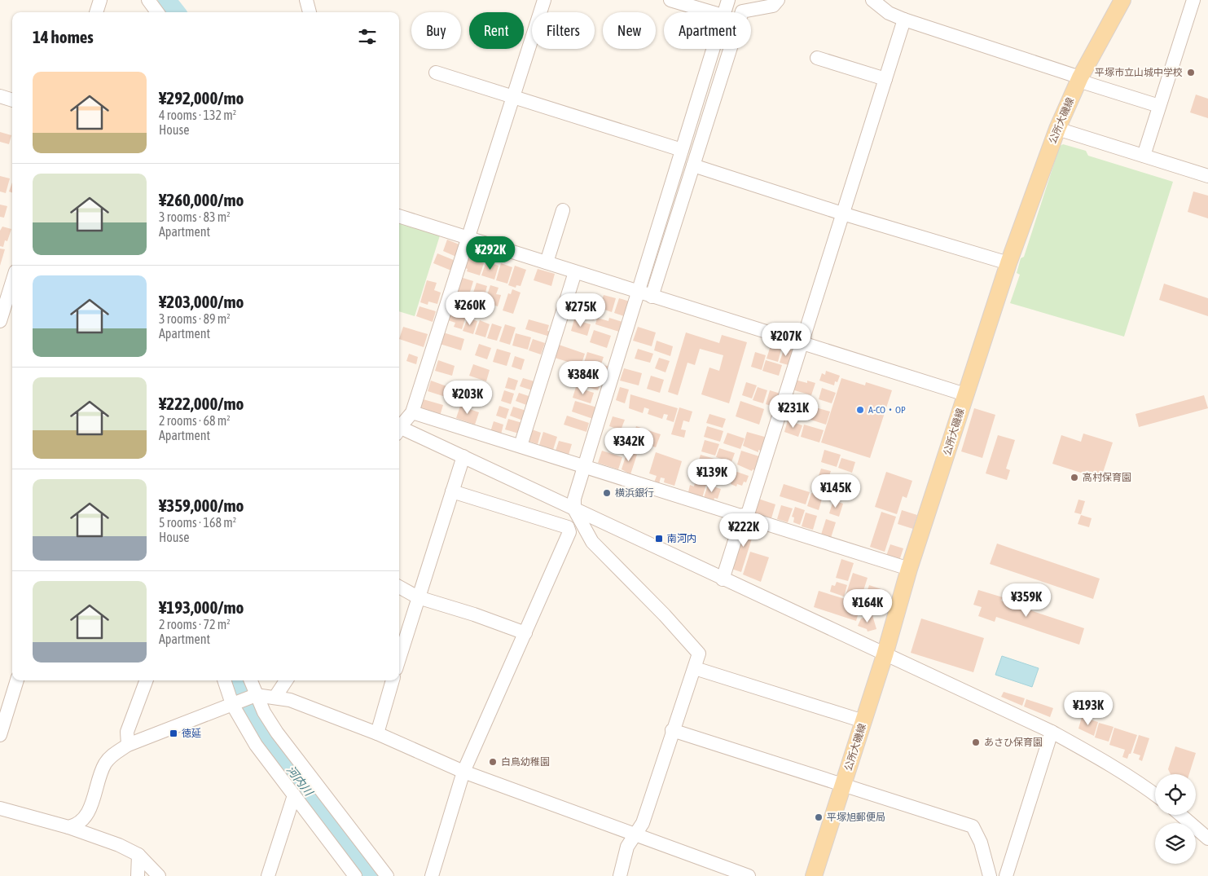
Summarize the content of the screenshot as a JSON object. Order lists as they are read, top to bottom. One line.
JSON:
{"streets":{"main road":["公所大磯線"]},"water":["河内川"],"places":{"other":["平塚市立山城中学校","A-CO・OP","高村保育園","横浜銀行","あさひ保育園","白鳥幼稚園","平塚旭郵便局"],"transit":["南河内","徳延"]},"page":{"chip":["Buy","Rent","Filters","New","Apartment"],"heading":"14 homes","list":[{"name":"¥292,000/mo","note":"4 rooms · 132 m² · House"},{"name":"¥260,000/mo","note":"3 rooms · 83 m² · Apartment"},{"name":"¥203,000/mo","note":"3 rooms · 89 m² · Apartment"},{"name":"¥222,000/mo","note":"2 rooms · 68 m² · Apartment"},{"name":"¥359,000/mo","note":"5 rooms · 168 m² · House"},{"name":"¥193,000/mo","note":"2 rooms · 72 m² · Apartment"}],"price":["¥292K","¥260K","¥275K","¥207K","¥384K","¥203K","¥231K","¥342K","¥139K","¥145K","¥222K","¥359K","¥164K","¥193K"]}}
